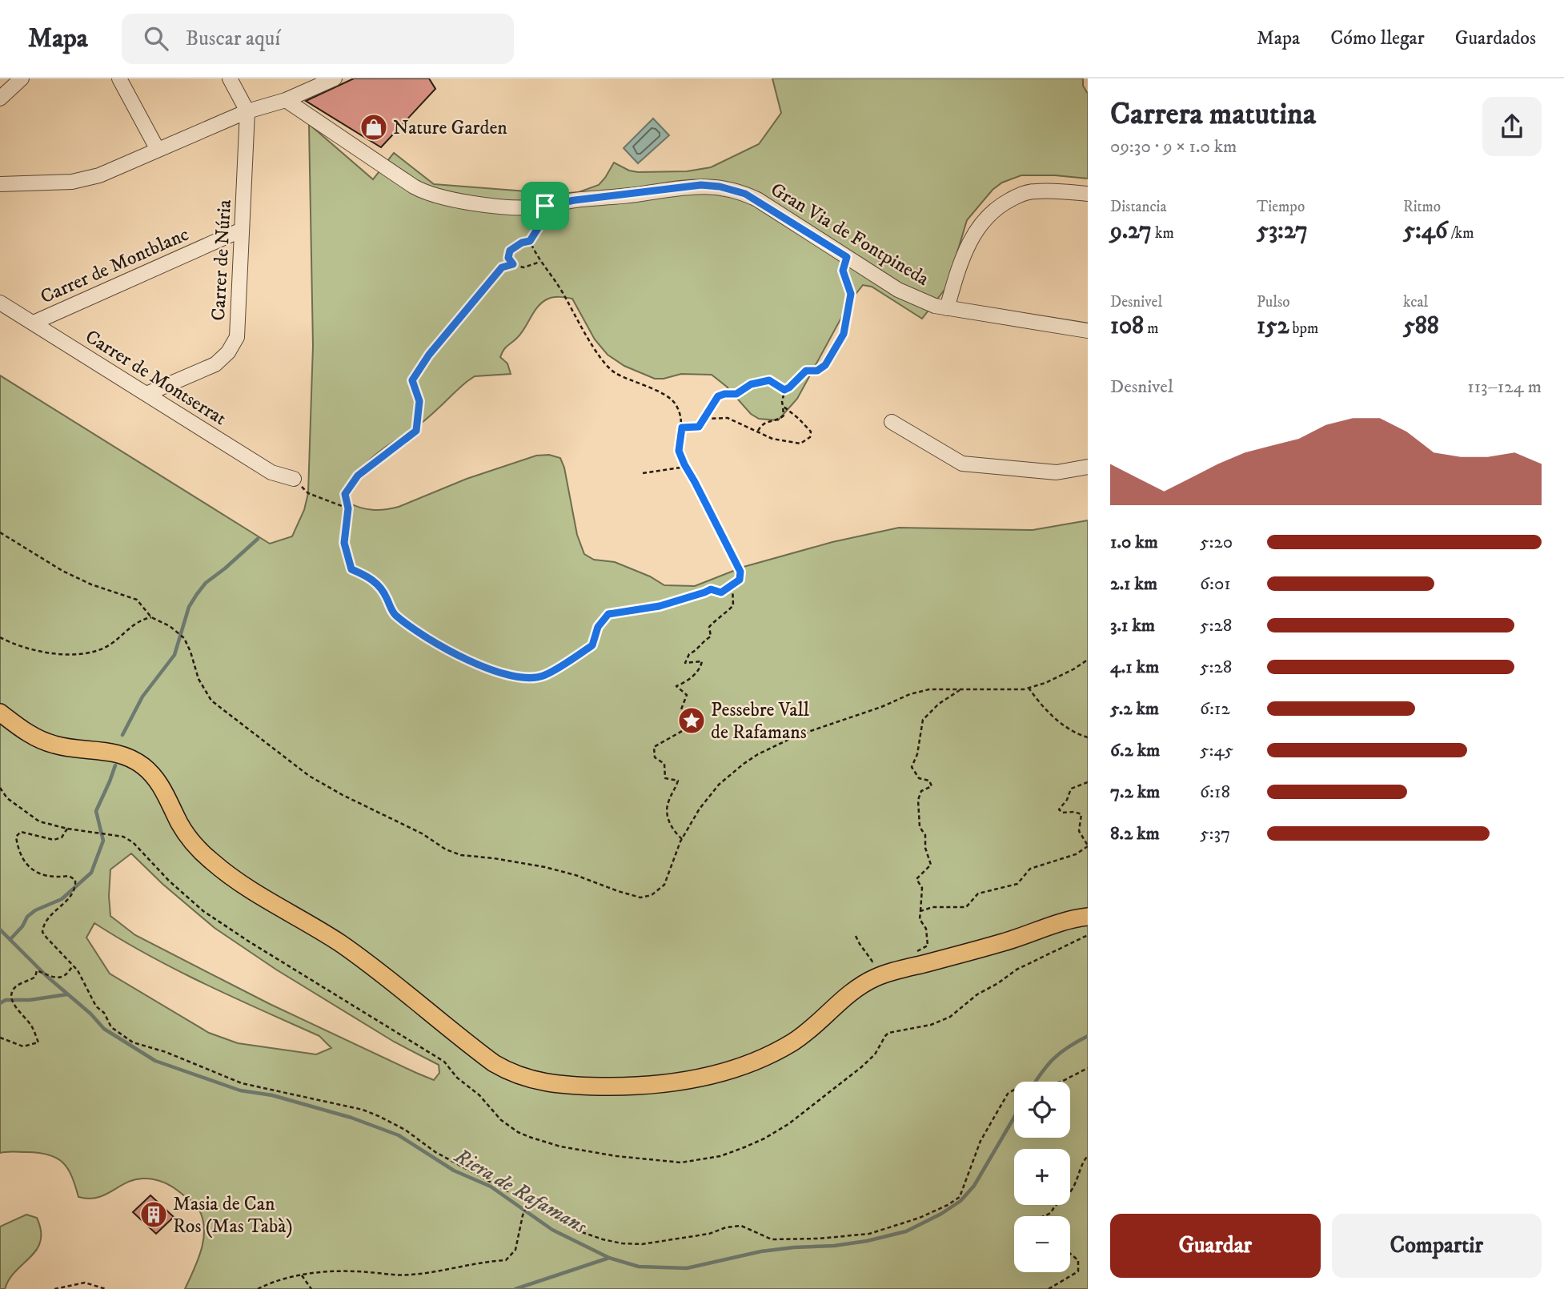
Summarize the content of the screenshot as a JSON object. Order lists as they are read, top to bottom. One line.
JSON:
{"streets":{"street":["Gran Via de Fontpineda","Carrer de Núria","Carrer de Montblanc","Carrer de Montserrat"]},"crossings":[["Carrer de Núria","Carrer de Montblanc"],["Carrer de Núria","Carrer de Montserrat"],["Carrer de Montblanc","Carrer de Montserrat"]],"water":["Riera de Rafamans"],"places":{"shop":["Nature Garden"],"place":["Pessebre Vall de Rafamans"],"building":["Masia de Can Ros (Mas Tabà)"]},"page":{"header":"Mapa","search":"Buscar aquí","nav":["Mapa","Cómo llegar","Guardados"],"heading":["Carrera matutina","09:30 · 9 × 1.0 km"],"stats":[["Distancia","9.27 km"],["Tiempo","53:27"],["Ritmo","5:46 /km"],["Desnivel","108 m"],["Pulso","152 bpm"],["kcal","588"]],"chart":["Desnivel","113–124 m"],"list":[{"name":"1.0 km","note":"5:20"},{"name":"2.1 km","note":"6:01"},{"name":"3.1 km","note":"5:28"},{"name":"4.1 km","note":"5:28"},{"name":"5.2 km","note":"6:12"},{"name":"6.2 km","note":"5:45"},{"name":"7.2 km","note":"6:18"},{"name":"8.2 km","note":"5:37"}],"map_buttons":["+","−"],"buttons":["Guardar","Compartir"]}}
